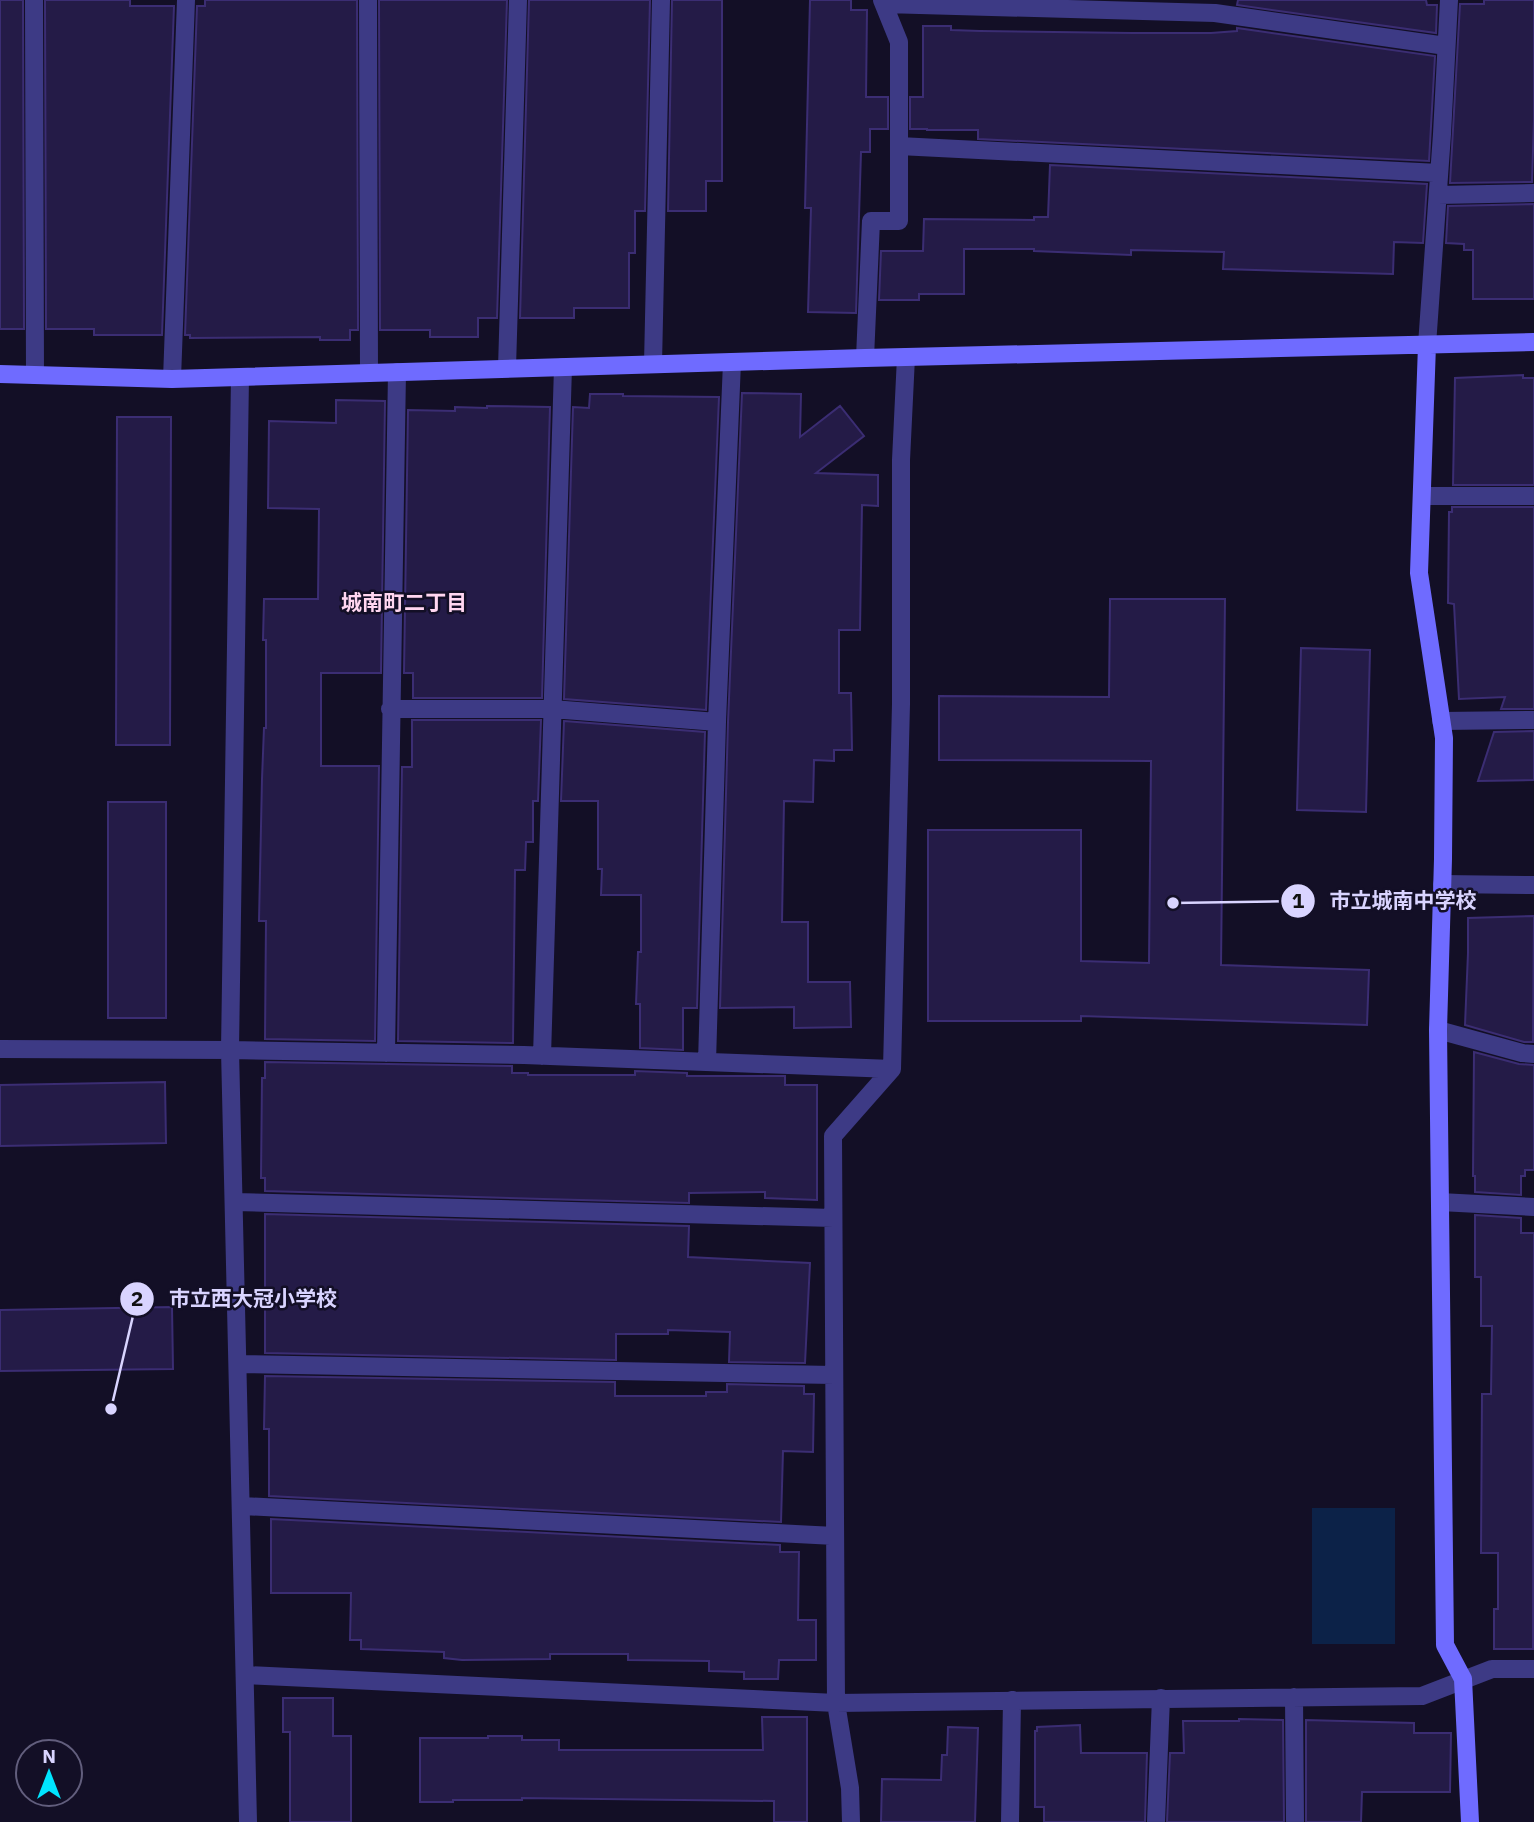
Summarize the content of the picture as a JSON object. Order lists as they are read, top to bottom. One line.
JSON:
{"districts":["城南町二丁目"],"places":["市立城南中学校","市立西大冠小学校"],"north":"top"}
